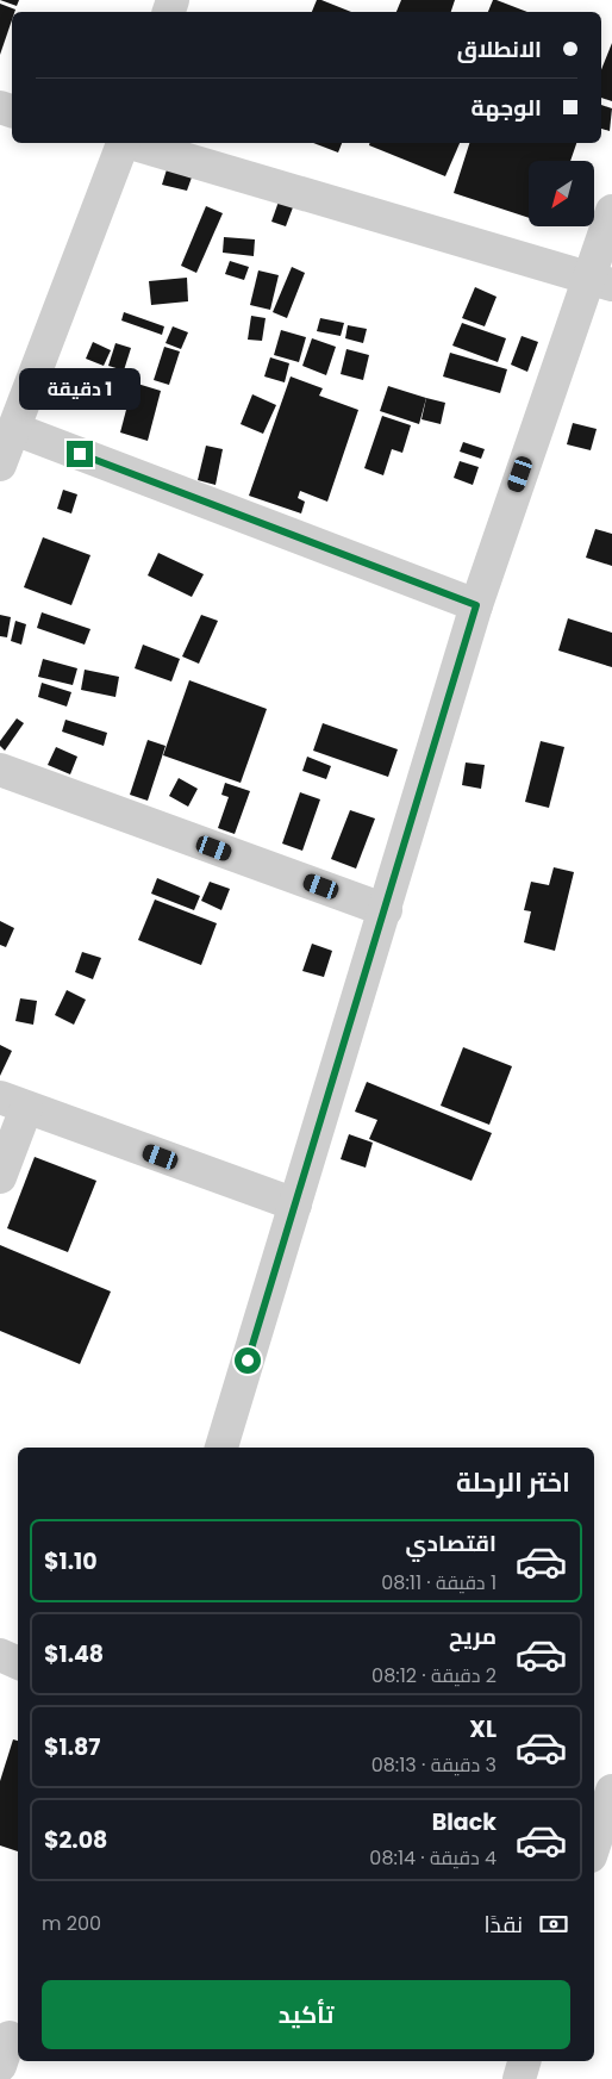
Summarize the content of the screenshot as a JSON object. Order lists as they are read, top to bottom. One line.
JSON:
{"north":"bottom left","page":{"banner":["الانطلاق","الوجهة"],"bubble":"1 دقيقة","heading":"اختر الرحلة","list":[{"name":"اقتصادي","note":"1 دقيقة · 08:11","value":"$1.10"},{"name":"مريح","note":"2 دقيقة · 08:12","value":"$1.48"},{"name":"XL","note":"3 دقيقة · 08:13","value":"$1.87"},{"name":"Black","note":"4 دقيقة · 08:14","value":"$2.08"}],"pay":["نقدًا","200 m"],"buttons":"تأكيد"}}
